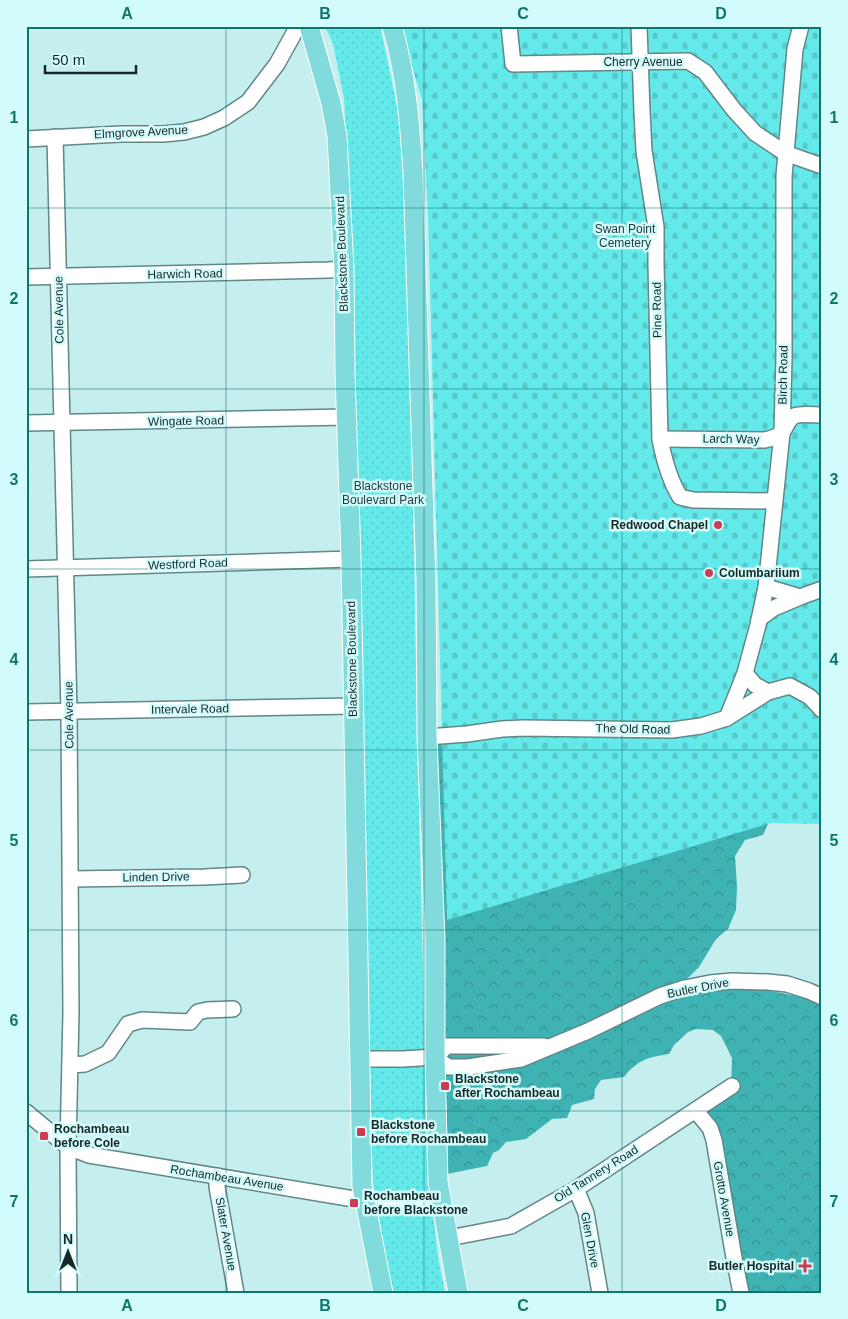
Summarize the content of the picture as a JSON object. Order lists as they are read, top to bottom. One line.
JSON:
{"streets":{"main road":["Blackstone Boulevard"],"street":["Cherry Avenue","Elmgrove Avenue","Harwich Road","Cole Avenue","Pine Road","Birch Road","Wingate Road","Larch Way","Westford Road","Intervale Road","The Old Road","Linden Drive","Butler Drive","Old Tannery Road","Rochambeau Avenue","Grotto Avenue","Slater Avenue","Glen Drive"]},"crossings":[["Cherry Avenue","Pine Road"],["Cherry Avenue","Birch Road"],["Elmgrove Avenue","Cole Avenue"],["Blackstone Boulevard","Harwich Road"],["Blackstone Boulevard","Wingate Road"],["Blackstone Boulevard","Westford Road"],["Blackstone Boulevard","Intervale Road"],["Blackstone Boulevard","Butler Drive"],["Blackstone Boulevard","Rochambeau Avenue"],["Harwich Road","Cole Avenue"],["Cole Avenue","Wingate Road"],["Cole Avenue","Westford Road"],["Cole Avenue","Intervale Road"],["Cole Avenue","Linden Drive"],["Cole Avenue","Rochambeau Avenue"],["Pine Road","Birch Road"],["Pine Road","Larch Way"],["Birch Road","Larch Way"],["Birch Road","The Old Road"],["Old Tannery Road","Grotto Avenue"],["Old Tannery Road","Glen Drive"],["Rochambeau Avenue","Slater Avenue"]],"parks":["Swan Point Cemetery","Blackstone Boulevard Park"],"places":{"other":["Redwood Chapel","Columbariium"],"transit":["Blackstone after Rochambeau","Blackstone before Rochambeau","Rochambeau before Cole","Rochambeau before Blackstone"],"health":["Butler Hospital"]},"scale_bar":"50 m","north":"top","grid":{"columns":["A","B","C","D"],"rows":["1","2","3","4","5","6","7"]}}
